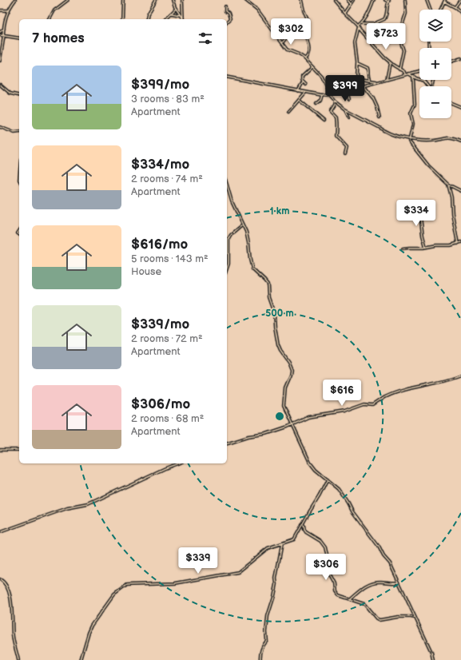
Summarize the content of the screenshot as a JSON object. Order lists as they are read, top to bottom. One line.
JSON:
{"page":{"map_buttons":["+","−"],"price":["$302","$723","$399","$334","$616","$339","$306"],"heading":"7 homes","list":[{"name":"$399/mo","note":"3 rooms · 83 m² · Apartment"},{"name":"$334/mo","note":"2 rooms · 74 m² · Apartment"},{"name":"$616/mo","note":"5 rooms · 143 m² · House"},{"name":"$339/mo","note":"2 rooms · 72 m² · Apartment"},{"name":"$306/mo","note":"2 rooms · 68 m² · Apartment"}]},"rings":["1 km","500 m"]}
